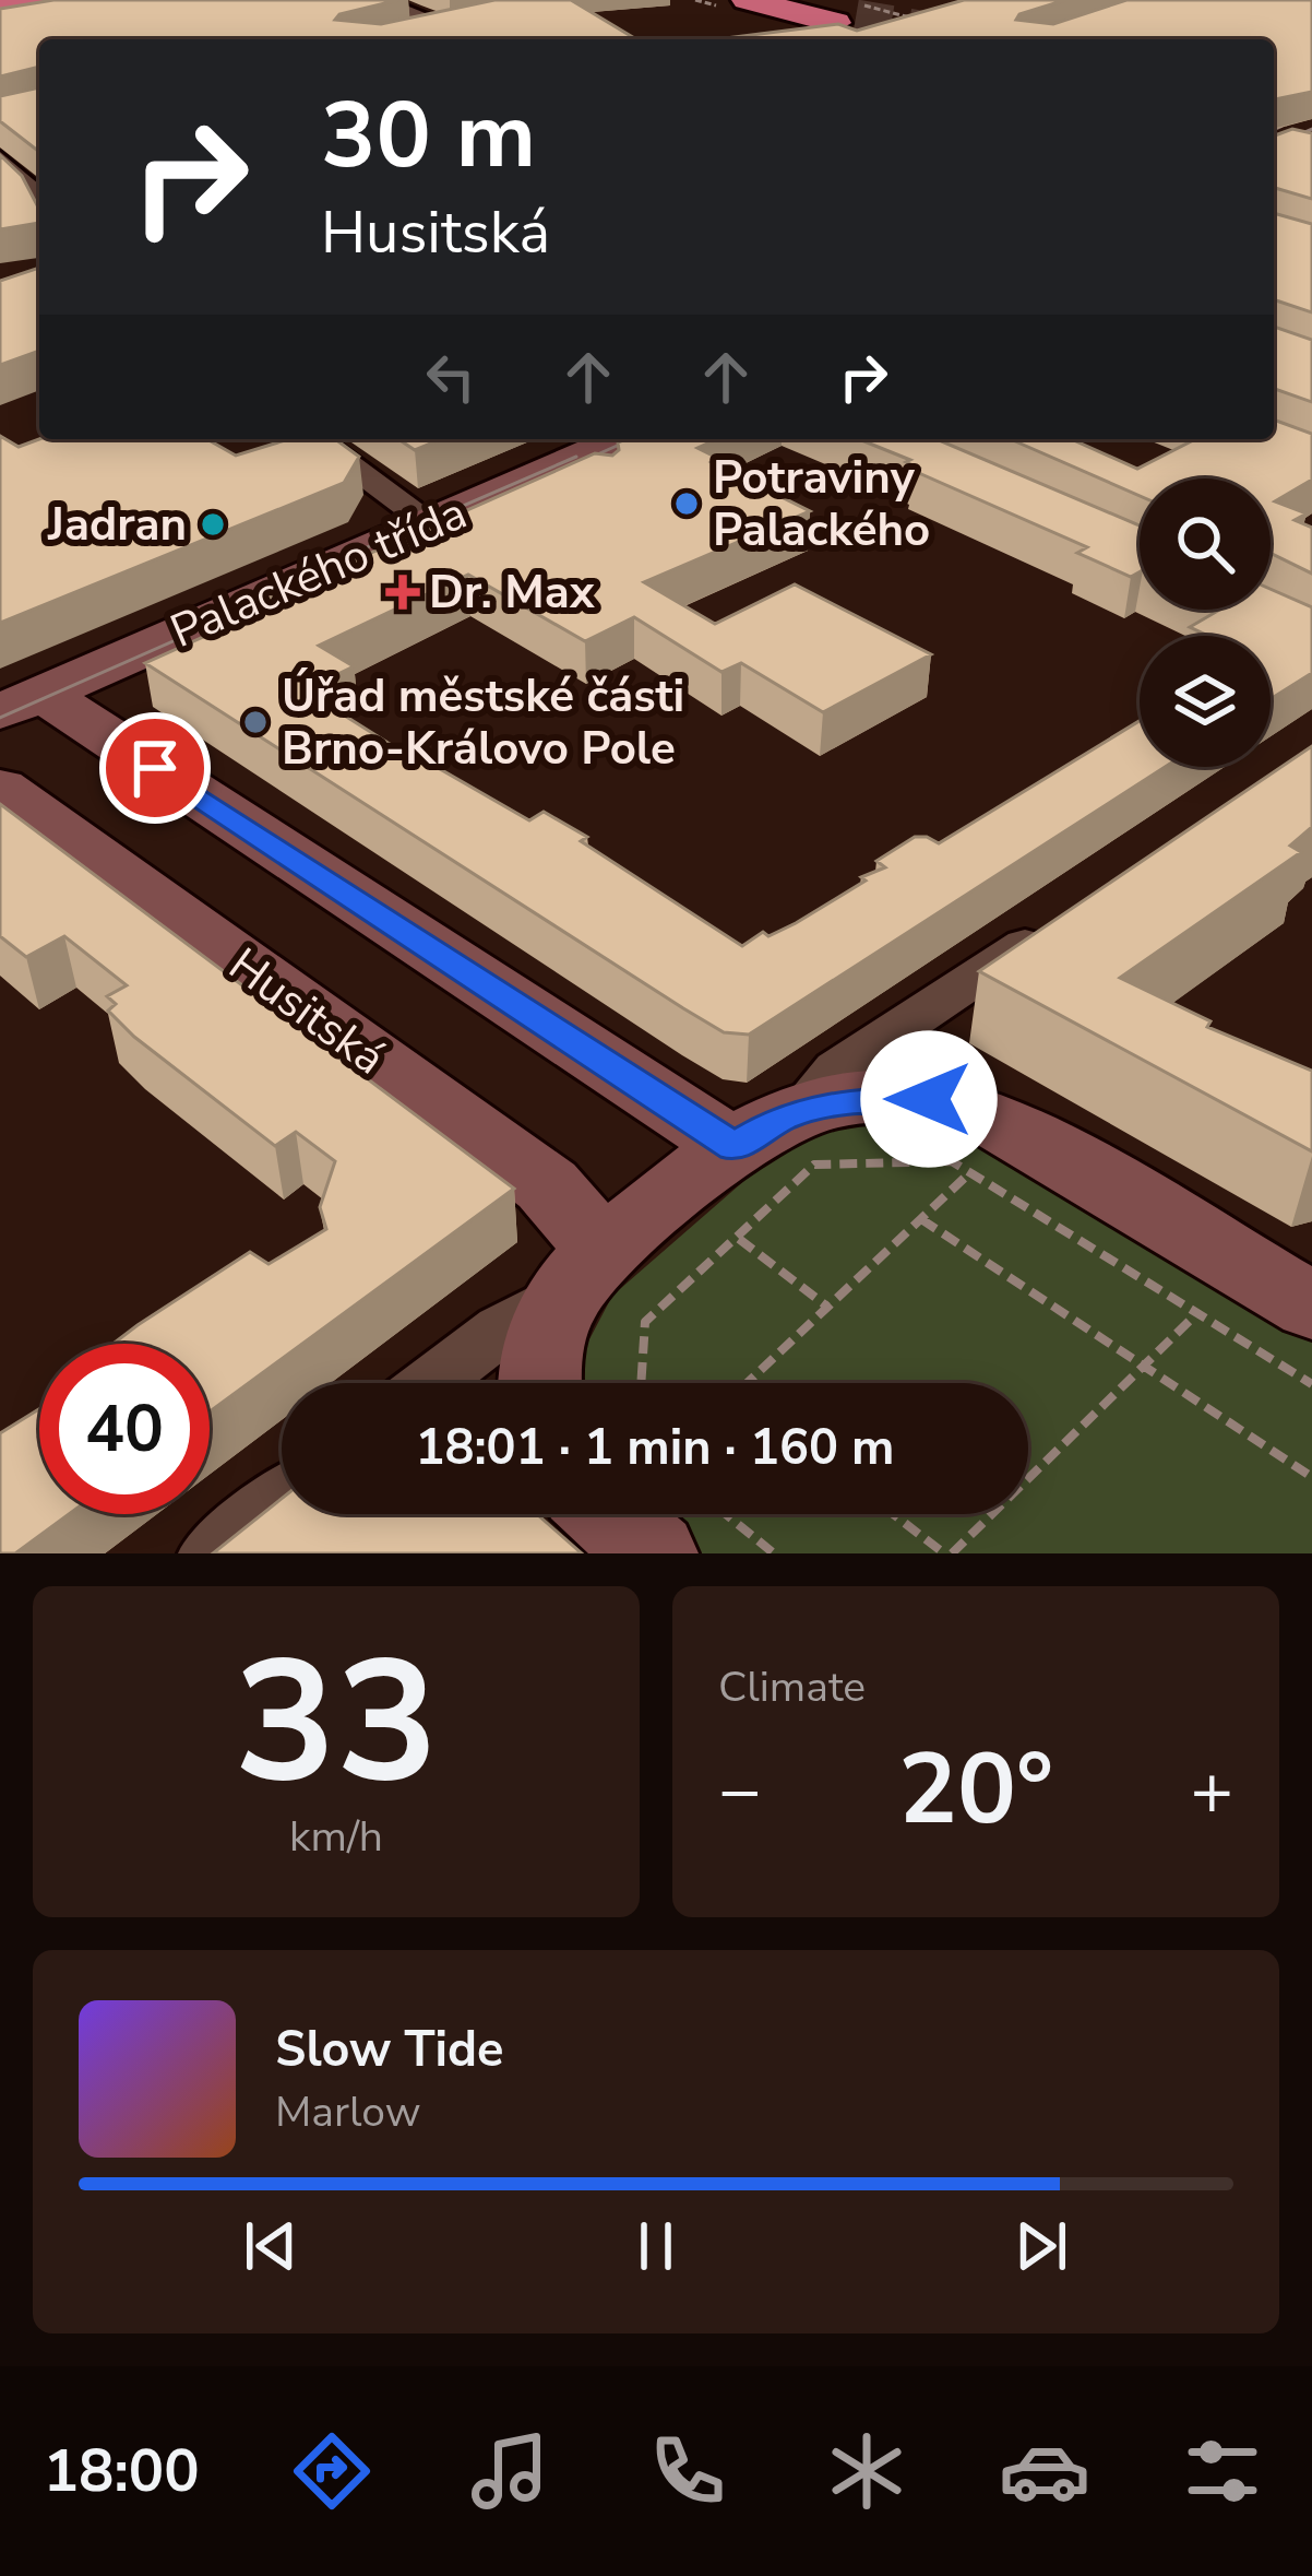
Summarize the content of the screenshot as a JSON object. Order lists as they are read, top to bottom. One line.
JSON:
{"streets":{"street":["Palackého třída","Husitská"]},"places":{"other":["Potraviny Palackého","Jadran","Úřad městské části Brno-Královo Pole"],"health":["Dr. Max"]},"page":{"turn":["30 m","Husitská"],"limit":"40","trip":"18:01 · 1 min · 160 m","tile":[["33","km/h"],"Climate"],"heat":["−","20°","+"],"song":["Slow Tide","Marlow"],"tabs":"18:00"}}
